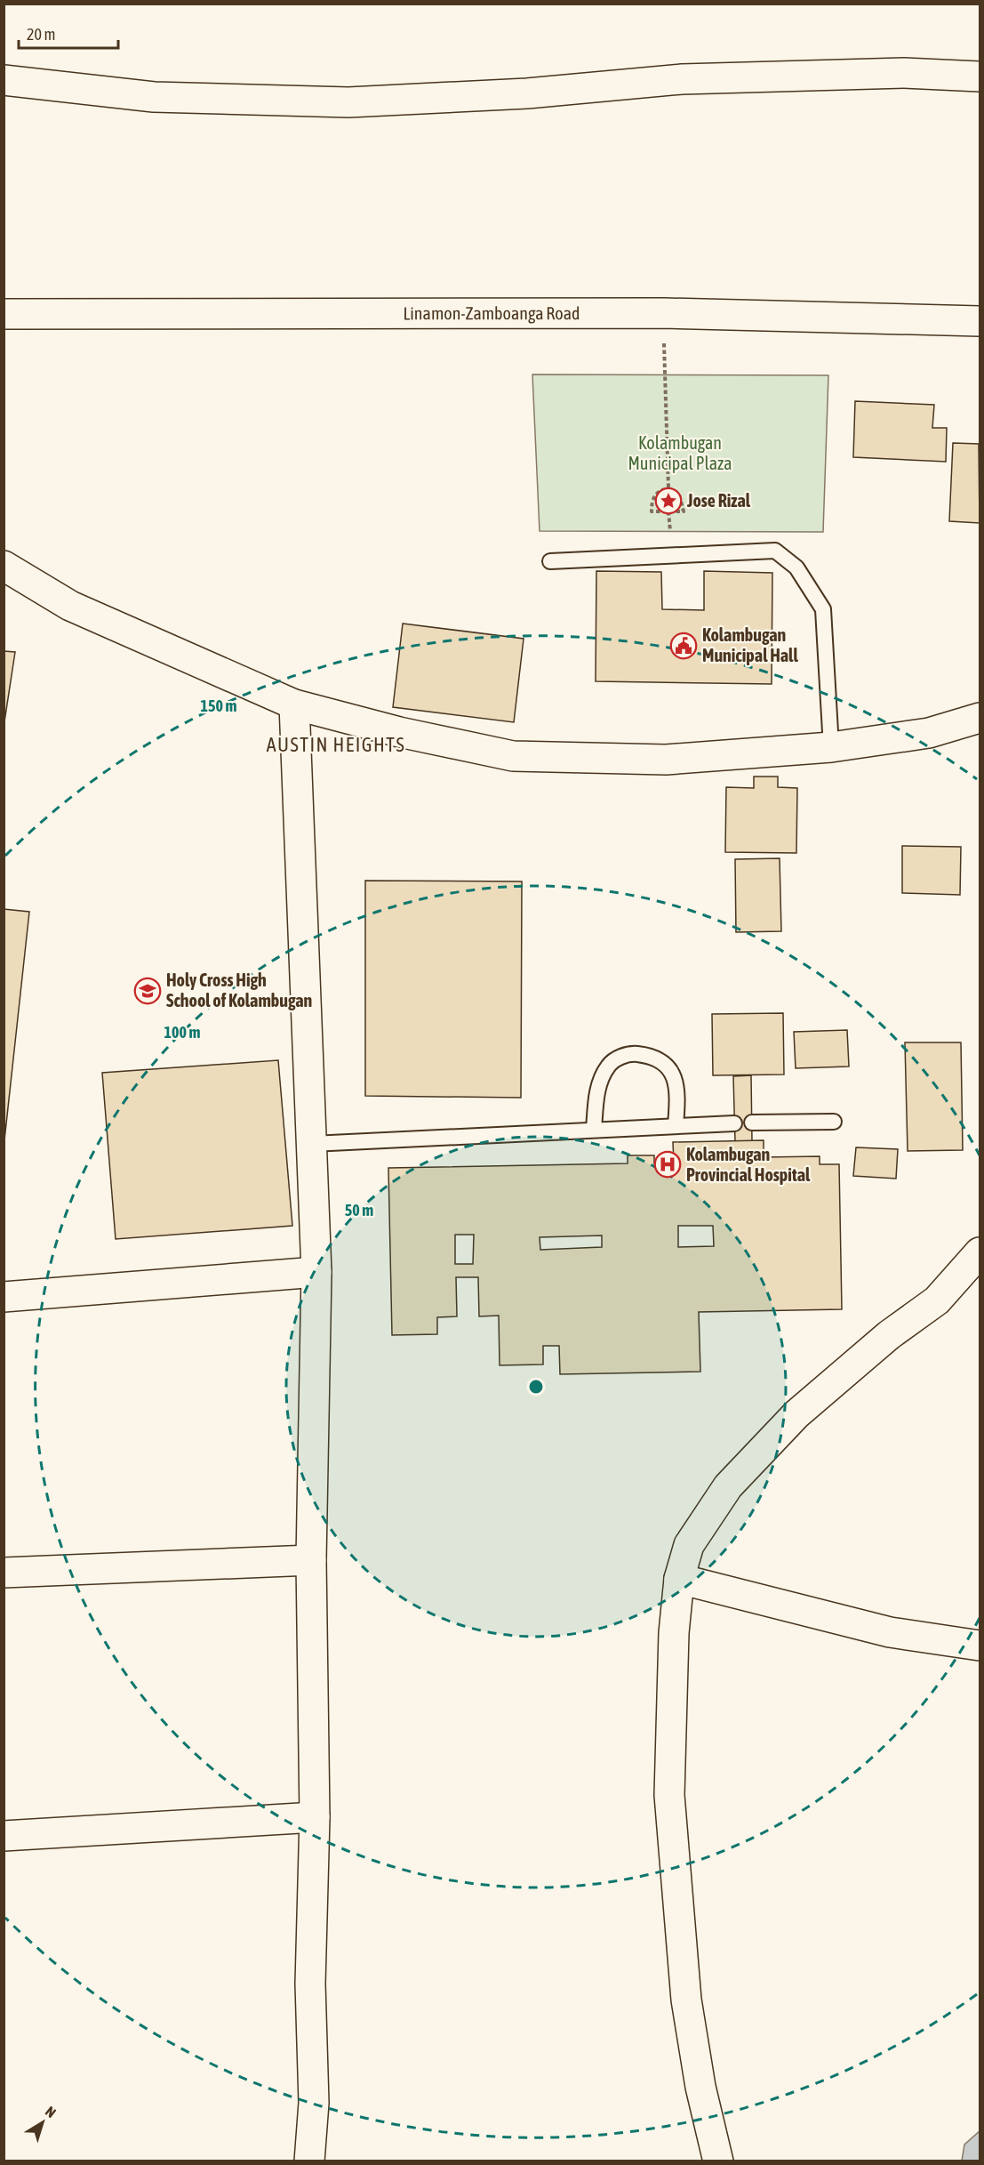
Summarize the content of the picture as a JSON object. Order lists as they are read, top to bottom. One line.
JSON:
{"streets":{"main road":["Linamon-Zamboanga Road"]},"districts":["AUSTIN HEIGHTS"],"parks":["Kolambugan Municipal Plaza"],"places":{"place":["Jose Rizal"],"public building":["Kolambugan Municipal Hall"],"school or university":["Holy Cross High School of Kolambugan"],"hospital":["Kolambugan Provincial Hospital"]},"scale_bar":"20 m","north":"top right","rings":["150 m","100 m","50 m"]}
